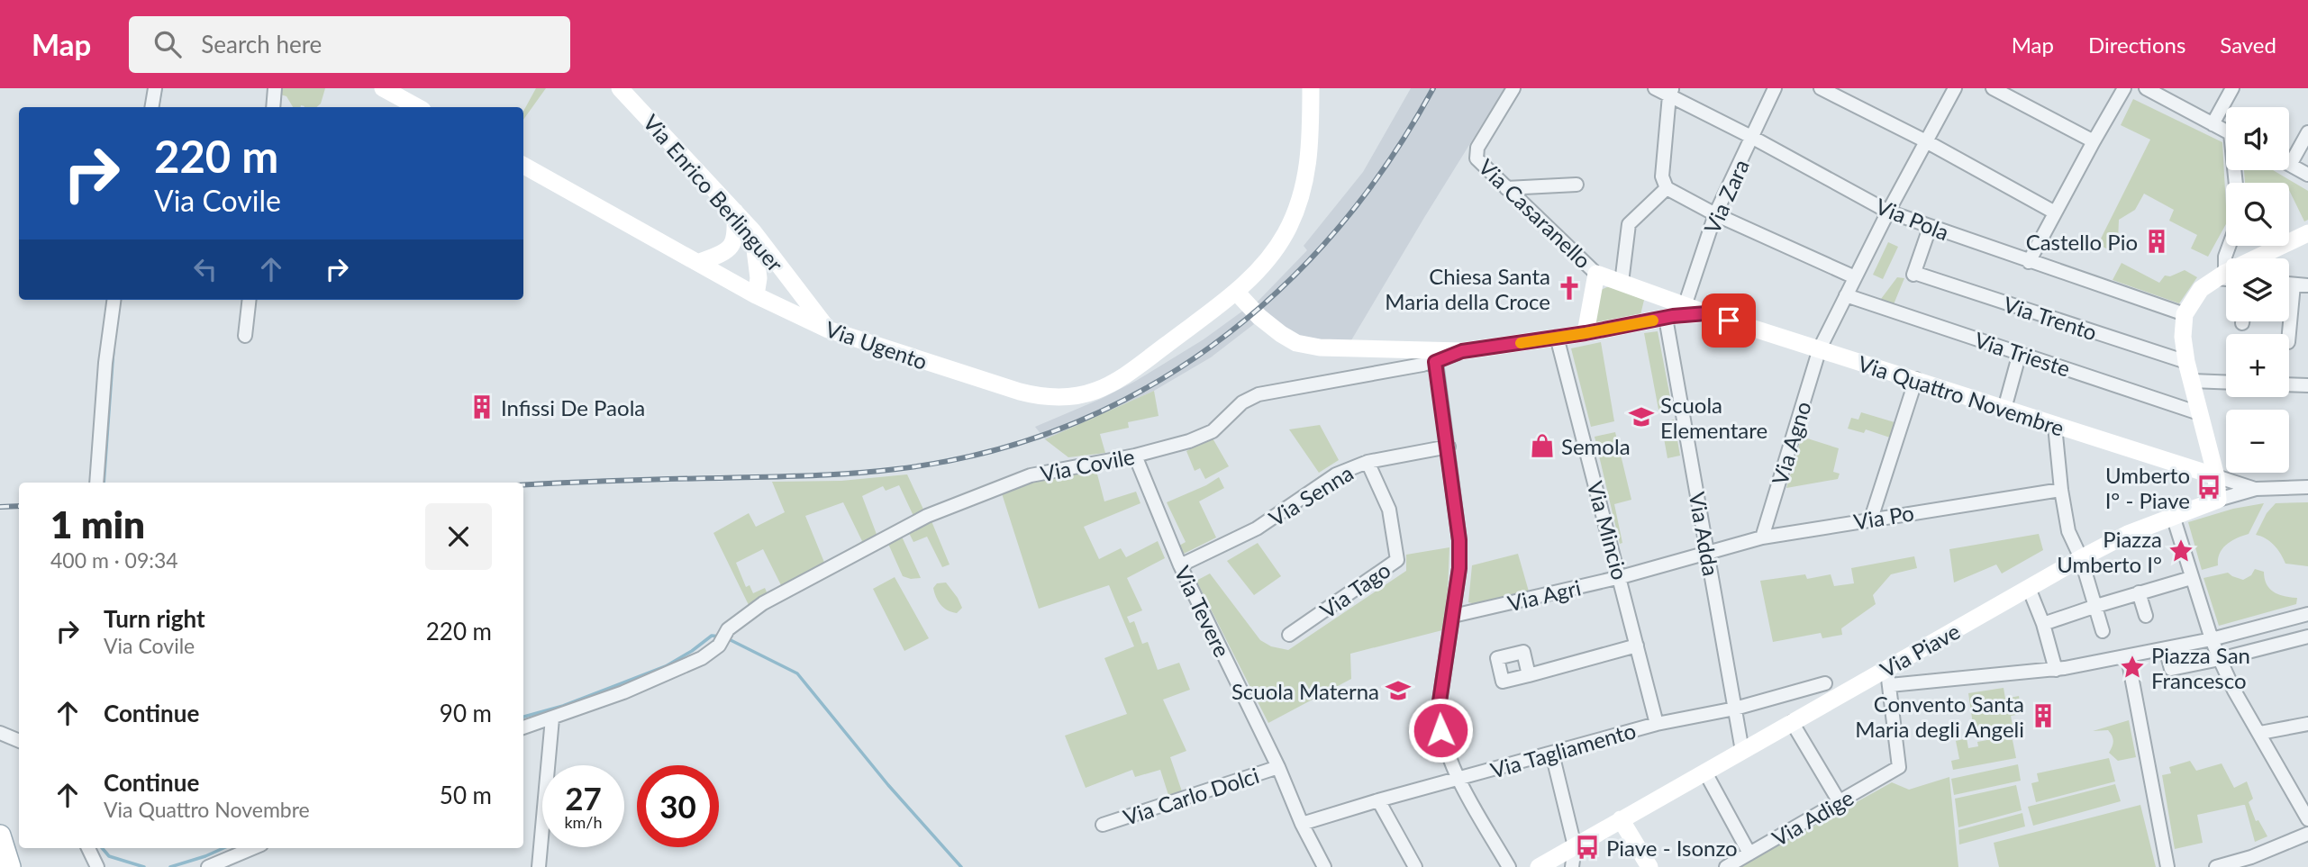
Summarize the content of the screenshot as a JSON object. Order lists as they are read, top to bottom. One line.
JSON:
{"streets":{"street":["Via Enrico Berlinguer","Via Zara","Via Casaranello","Via Pola","Via Trento","Via Ugento","Via Trieste","Via Quattro Novembre","Via Agno","Via Covile","Via Senna","Via Po","Via Mincio","Via Adda","Via Tago","Via Agri","Via Tevere","Via Piave","Via Tagliamento","Via Carlo Dolci","Via Adige"]},"crossings":[["Via Enrico Berlinguer","Via Ugento"],["Via Zara","Via Pola"],["Via Zara","Via Quattro Novembre"],["Via Casaranello","Via Quattro Novembre"],["Via Pola","Via Trento"],["Via Pola","Via Agno"],["Via Trieste","Via Agno"],["Via Quattro Novembre","Via Agno"],["Via Quattro Novembre","Via Covile"],["Via Quattro Novembre","Via Adda"],["Via Agno","Via Po"],["Via Covile","Via Mincio"],["Via Covile","Via Tevere"],["Via Senna","Via Tago"],["Via Senna","Via Tevere"],["Via Po","Via Adda"],["Via Po","Via Agri"],["Via Mincio","Via Agri"],["Via Mincio","Via Tagliamento"],["Via Adda","Via Agri"],["Via Adda","Via Piave"],["Via Adda","Via Tagliamento"],["Via Tevere","Via Tagliamento"],["Via Tevere","Via Carlo Dolci"],["Via Piave","Via Adige"]],"places":{"building":["Castello Pio","Infissi De Paola","Convento Santa Maria degli Angeli"],"church":["Chiesa Santa Maria della Croce"],"school or university":["Scuola Elementare","Scuola Materna"],"shop":["Semola"],"bus stop":["Umberto I° - Piave","Piave - Isonzo"],"place":["Piazza Umberto I°","Piazza San Francesco"]},"page":{"header":"Map","search":"Search here","nav":["Map","Directions","Saved"],"map_buttons":["+","−"],"turn":["220 m","Via Covile"],"heading":["1 min","400 m · 09:34"],"list":[{"name":"Turn right","note":"Via Covile","value":"220 m"},{"name":"Continue","value":"90 m"},{"name":"Continue","note":"Via Quattro Novembre","value":"50 m"}],"speed":"27 km/h","limit":"30"}}
